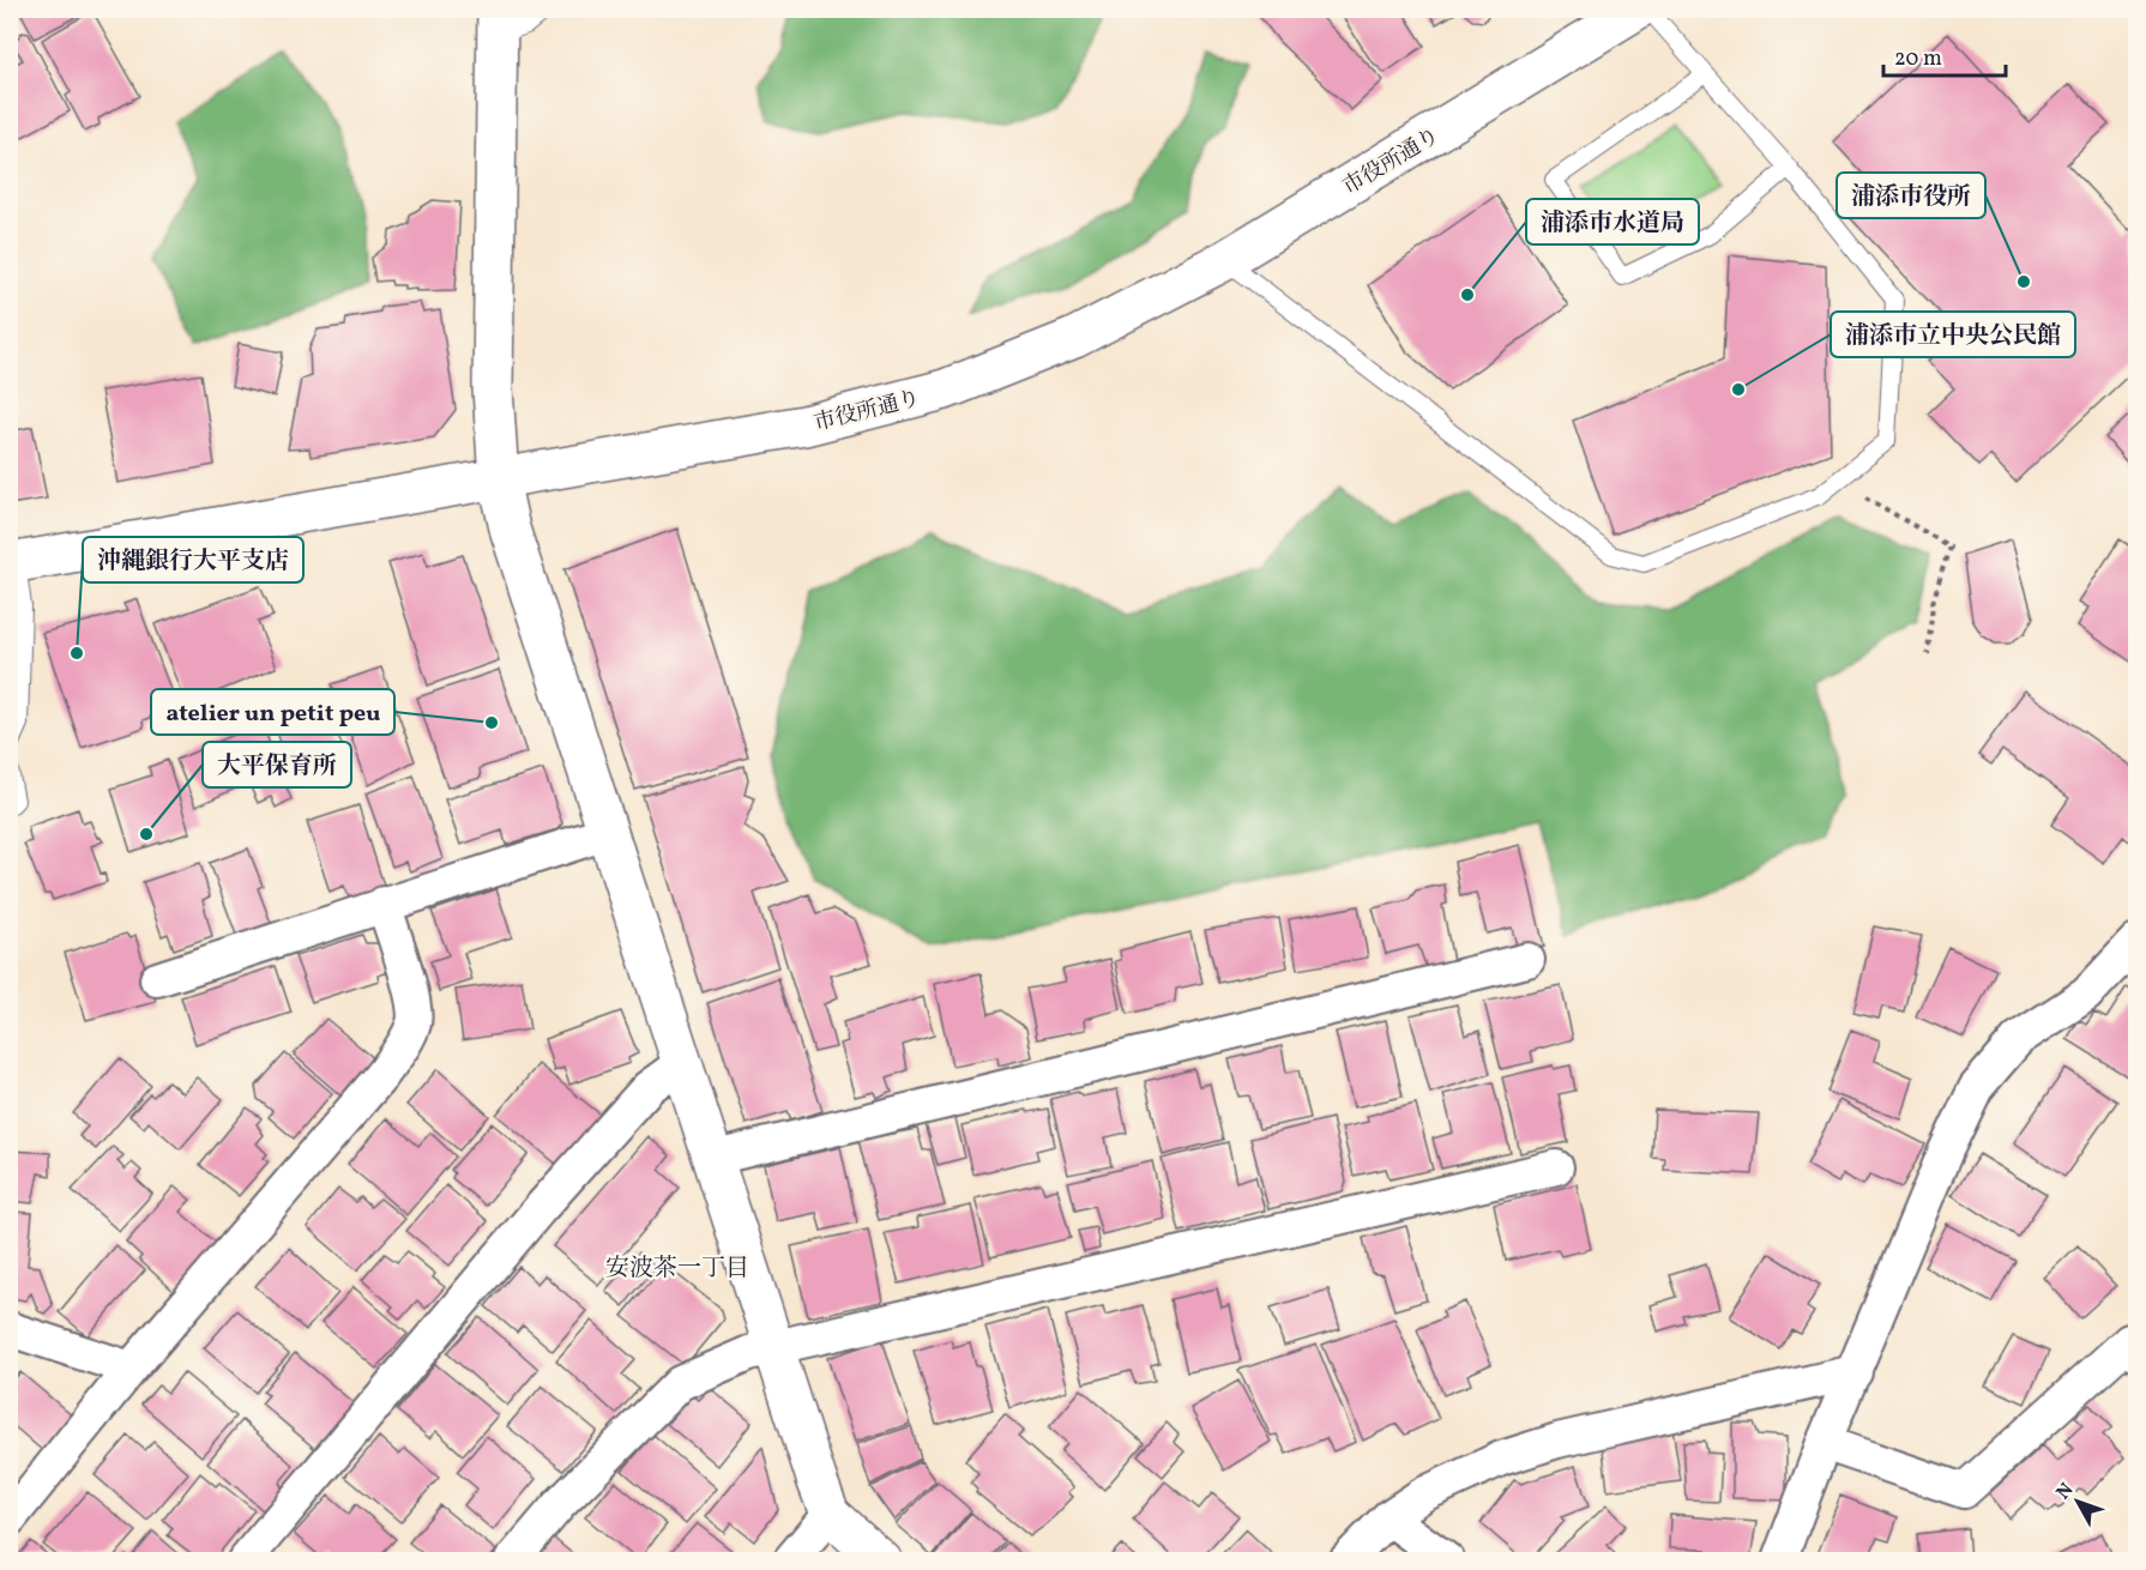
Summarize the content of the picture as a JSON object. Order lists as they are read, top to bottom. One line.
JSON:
{"streets":{"main road":["市役所通り"]},"districts":["安波茶一丁目"],"places":["浦添市役所","浦添市水道局","浦添市立中央公民館","沖縄銀行大平支店","atelier un petit peu","大平保育所"],"scale_bar":"20 m","north":"top left"}
